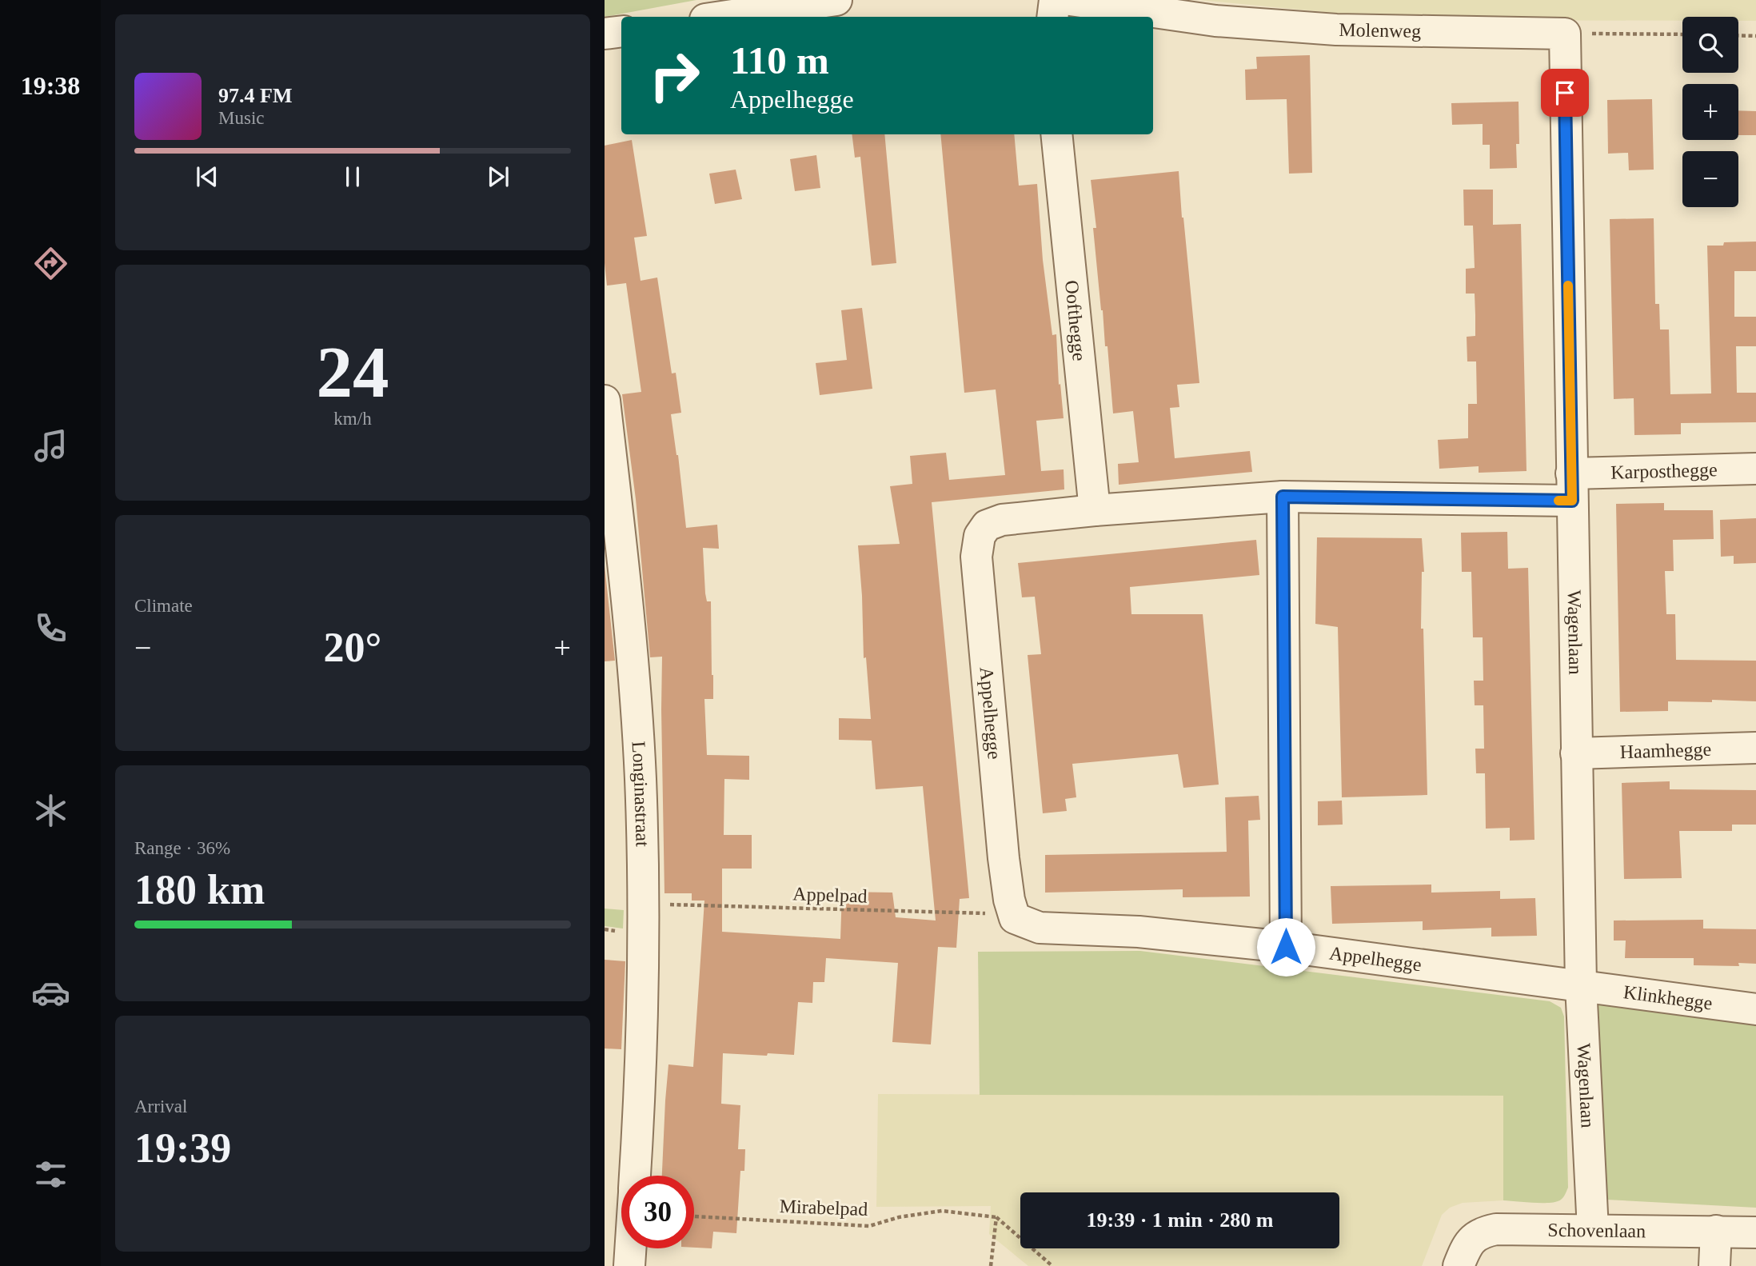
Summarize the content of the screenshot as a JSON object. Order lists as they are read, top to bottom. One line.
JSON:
{"streets":{"street":["Molenweg","Oofthegge","Karposthegge","Wagenlaan","Appelhegge","Haamhegge","Longinastraat","Klinkhegge","Schovenlaan"],"path":["Appelpad","Mirabelpad"]},"crossings":[["Molenweg","Wagenlaan"],["Oofthegge","Appelhegge"],["Karposthegge","Wagenlaan"],["Karposthegge","Appelhegge"],["Wagenlaan","Appelhegge"],["Wagenlaan","Haamhegge"],["Wagenlaan","Klinkhegge"],["Wagenlaan","Schovenlaan"],["Appelhegge","Appelpad"],["Appelhegge","Klinkhegge"],["Longinastraat","Appelpad"]],"page":{"tabs":"19:38","map_buttons":["+","−"],"turn":["110 m","Appelhegge"],"song":["97.4 FM","Music"],"tile":[["24","km/h"],"Climate",["Range · 36%","180 km"],["Arrival","19:39"]],"heat":["−","20°","+"],"limit":"30","trip":"19:39 · 1 min · 280 m"}}
